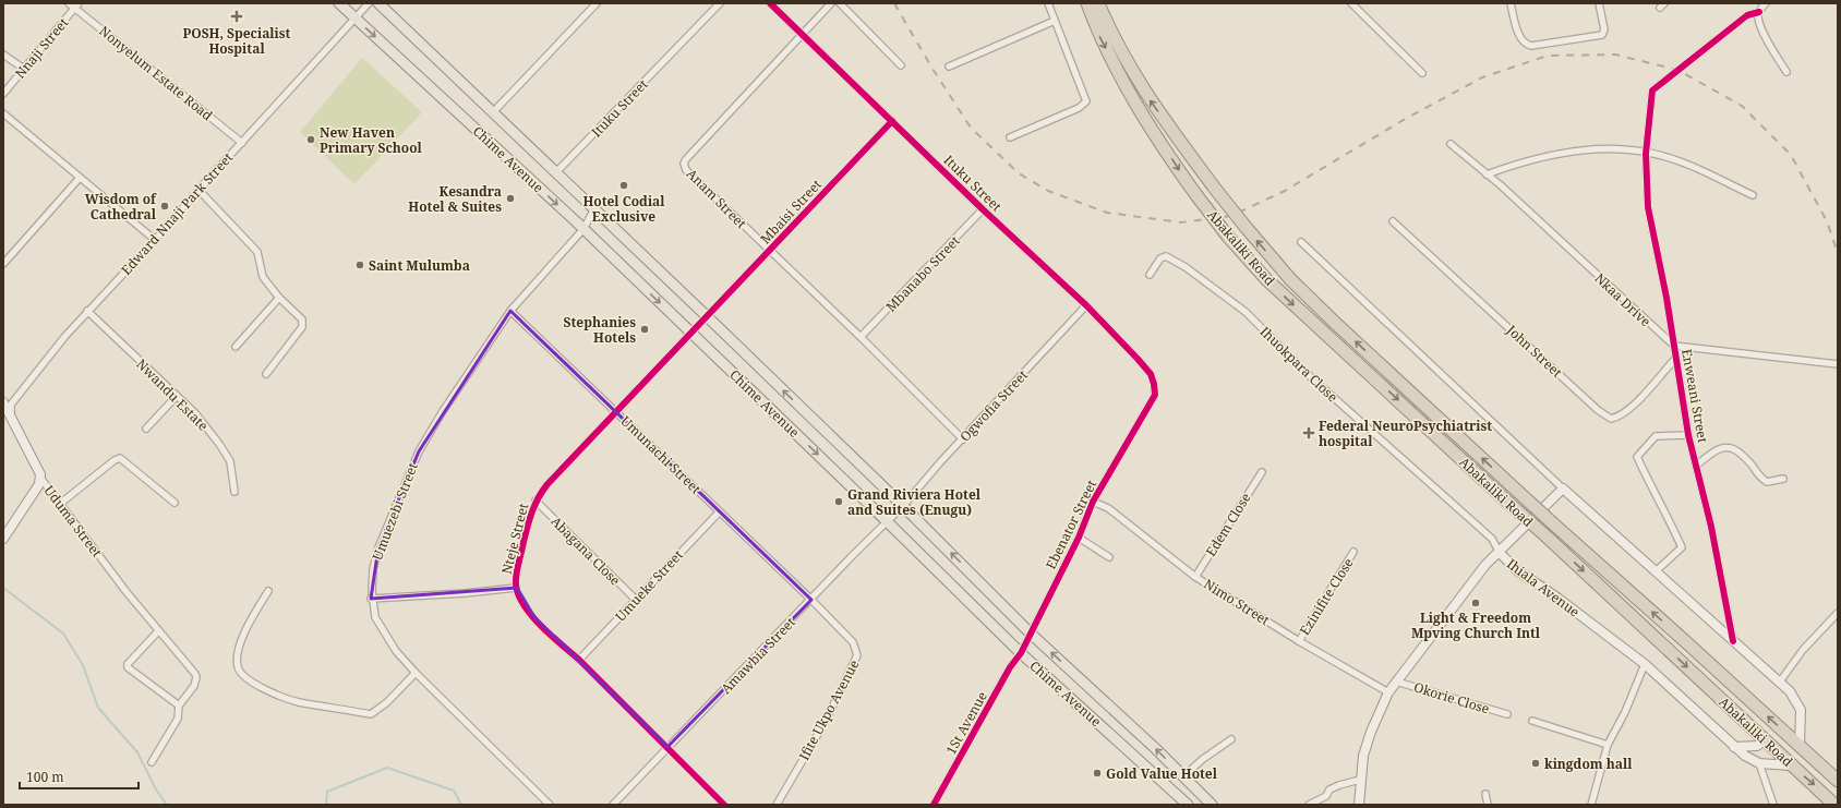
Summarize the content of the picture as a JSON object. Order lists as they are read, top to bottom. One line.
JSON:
{"streets":{"highway":["Abakaliki Road"],"main road":["Chime Avenue","Uduma Street","Ihiala Avenue"],"street":["Nnaji Street","Nonyelum Estate Road","Ituku Street","Anam Street","Mbaisi Street","Edward Nnaji Park Street","Mbanabo Street","Nkaa Drive","John Street","Ihuokpara Close","Nwandu Estate","Enweani Street","Ogwofia Street","Umunachi Street","Umuezebi Street","Ebenator Street","Edem Close","Nteje Street","Abagana Close","Umueke Street","Ezinifite Close","Nimo Street","Amawbia Street","Okorie Close","Ifite Ukpo Avenue","1St Avenue"]},"crossings":[["Nnaji Street","Nonyelum Estate Road"],["Nonyelum Estate Road","Edward Nnaji Park Street"],["Ituku Street","Chime Avenue"],["Ituku Street","Anam Street"],["Ituku Street","Mbaisi Street"],["Ituku Street","Mbanabo Street"],["Ituku Street","Ogwofia Street"],["Ituku Street","Ebenator Street"],["Chime Avenue","Mbaisi Street"],["Chime Avenue","Edward Nnaji Park Street"],["Chime Avenue","Ogwofia Street"],["Chime Avenue","Umuezebi Street"],["Chime Avenue","Ebenator Street"],["Chime Avenue","Nteje Street"],["Chime Avenue","Amawbia Street"],["Chime Avenue","1St Avenue"],["Anam Street","Mbaisi Street"],["Anam Street","Mbanabo Street"],["Anam Street","Ogwofia Street"],["Mbaisi Street","Nteje Street"],["Edward Nnaji Park Street","Nwandu Estate"],["Edward Nnaji Park Street","Uduma Street"],["Abakaliki Road","Ihiala Avenue"],["Nkaa Drive","Enweani Street"],["John Street","Enweani Street"],["Ihuokpara Close","Ihiala Avenue"],["Ogwofia Street","Amawbia Street"],["Umunachi Street","Umuezebi Street"],["Umunachi Street","Nteje Street"],["Umunachi Street","Umueke Street"],["Umunachi Street","Amawbia Street"],["Umunachi Street","Ifite Ukpo Avenue"],["Umuezebi Street","Nteje Street"],["Ebenator Street","Nimo Street"],["Ebenator Street","1St Avenue"],["Edem Close","Nimo Street"],["Nteje Street","Abagana Close"],["Nteje Street","Umueke Street"],["Nteje Street","Amawbia Street"],["Abagana Close","Umueke Street"],["Ihiala Avenue","Nimo Street"],["Ihiala Avenue","Okorie Close"],["Ezinifite Close","Nimo Street"],["Amawbia Street","Ifite Ukpo Avenue"]],"places":{"health":["POSH, Specialist Hospital","Federal NeuroPsychiatrist hospital"],"other":["New Haven Primary School","Hotel Codial Exclusive","Kesandra Hotel & Suites","Wisdom of Cathedral","Saint Mulumba","Stephanies Hotels","Grand Riviera Hotel and Suites (Enugu)","Light & Freedom Mpving Church Intl","kingdom hall","Gold Value Hotel"]},"scale_bar":"100 m"}
